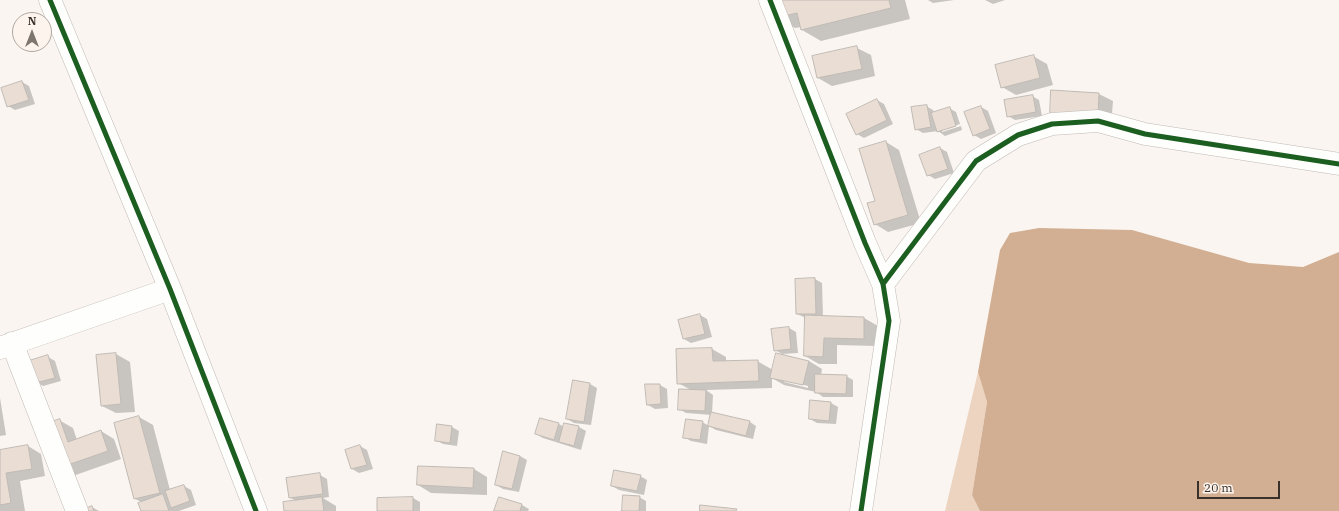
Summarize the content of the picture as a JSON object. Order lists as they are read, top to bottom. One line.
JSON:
{"scale_bar":"20 m","north":"top"}
